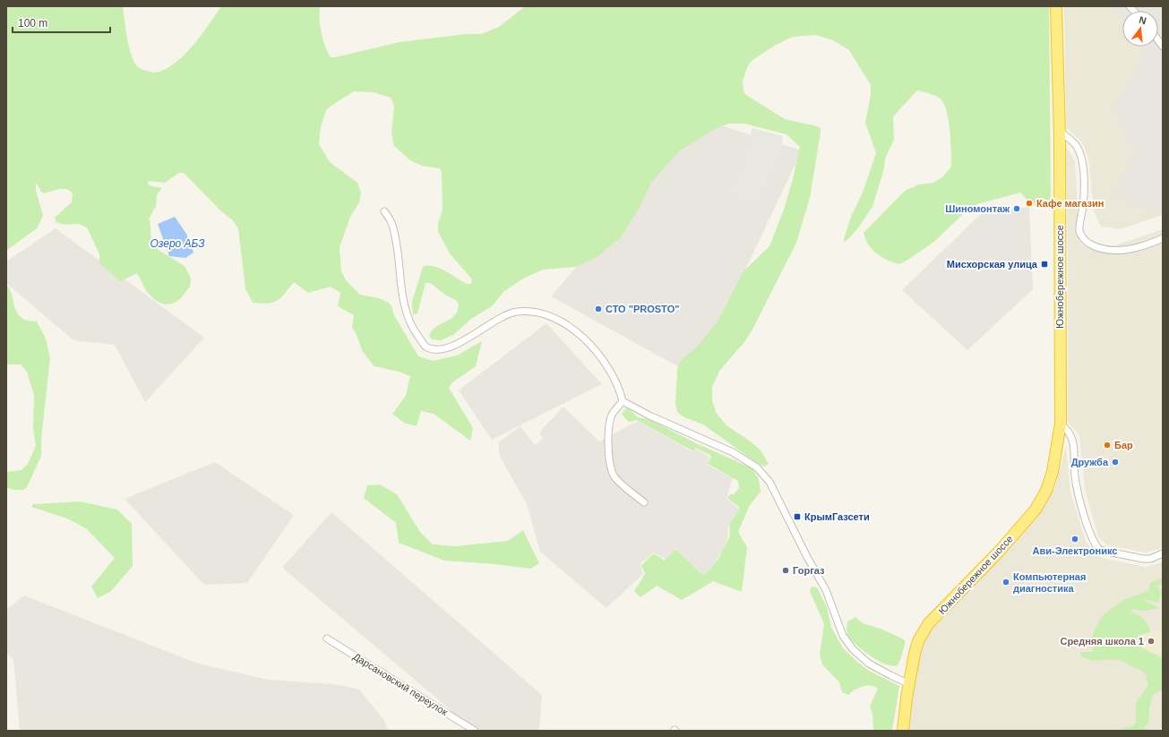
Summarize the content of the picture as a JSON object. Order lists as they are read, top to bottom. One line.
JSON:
{"streets":{"highway":["Южнобережное шоссе"],"street":["Дарсановский переулок"]},"water":["Озеро АБЗ"],"places":{"other":["Кафе магазин","Шиномонтаж","СТО \"PROSTO\"","Бар","Дружба","Ави-Электроникс","Горгаз","Компьютерная диагностика","Средняя школа 1"],"transit":["Мисхорская улица","КрымГазсети"]},"scale_bar":"100 m","north":"top"}
